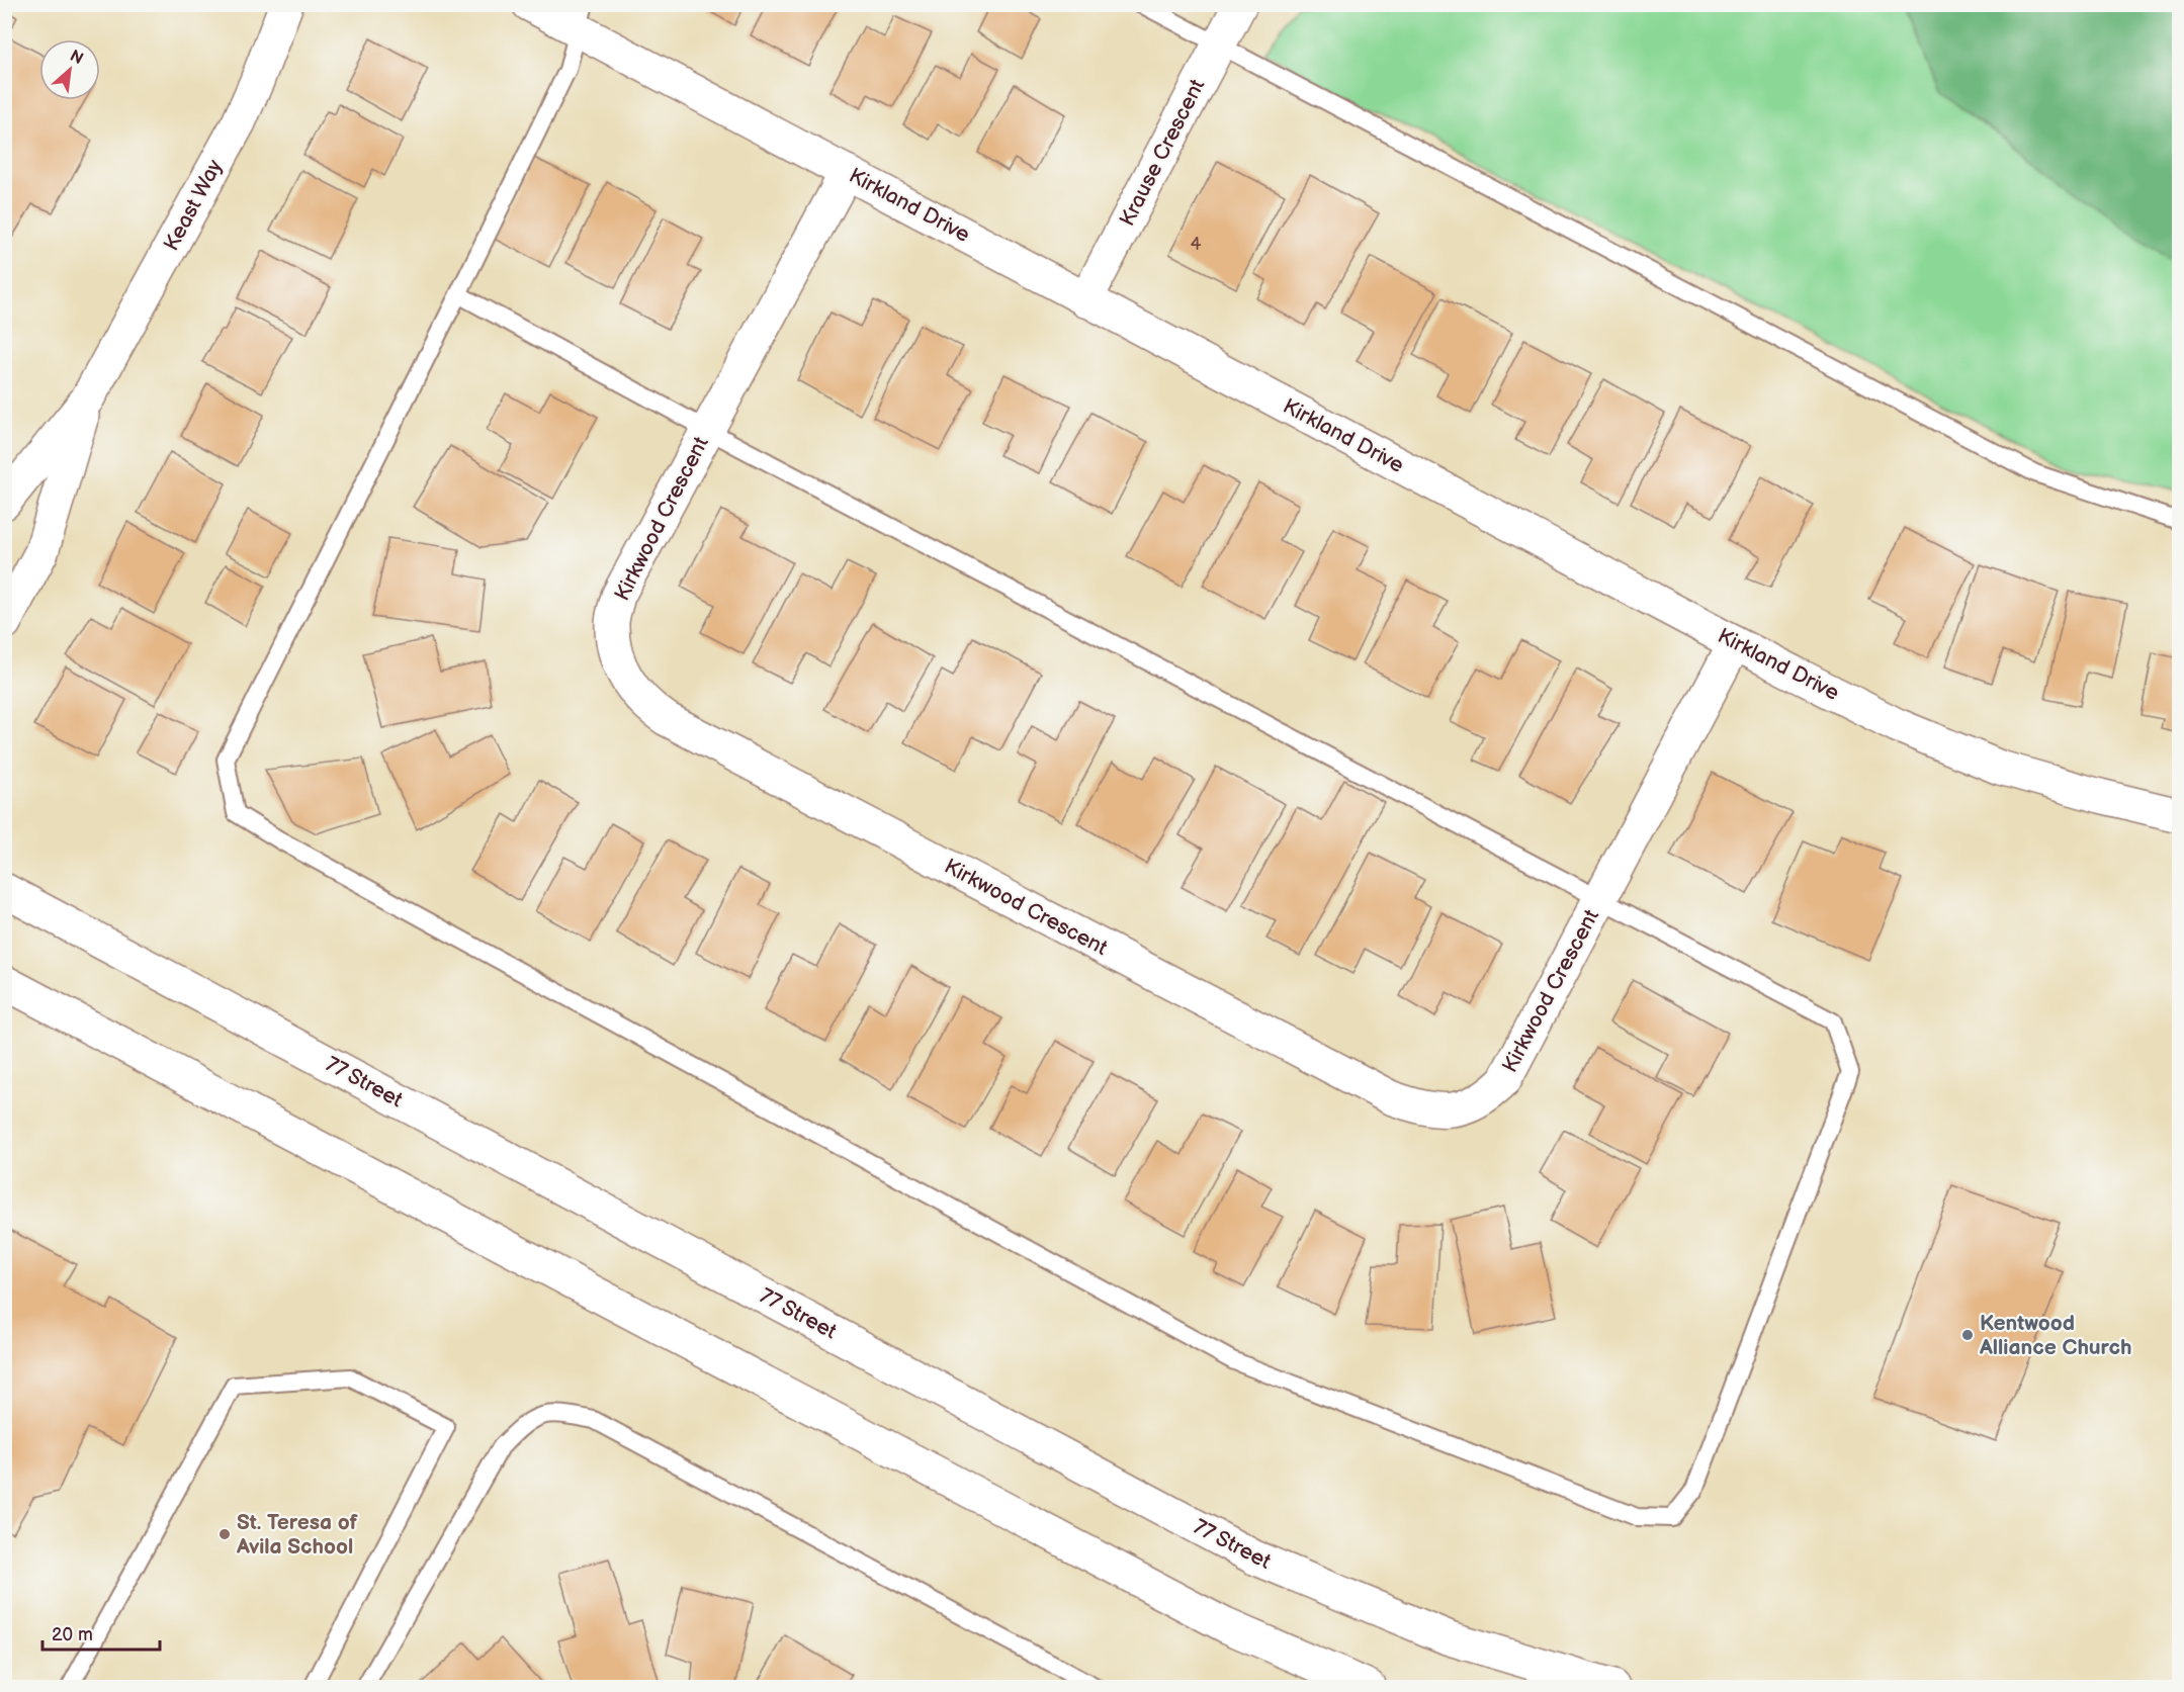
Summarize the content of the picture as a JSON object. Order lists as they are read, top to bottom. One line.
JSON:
{"streets":{"street":["Krause Crescent","Keast Way","Kirkland Drive","Kirkwood Crescent","77 Street"]},"crossings":[["Krause Crescent","Kirkland Drive"],["Kirkland Drive","Kirkwood Crescent"]],"places":["Kentwood Alliance Church","St. Teresa of Avila School"],"house_numbers":["4"],"scale_bar":"20 m","north":"top right"}
